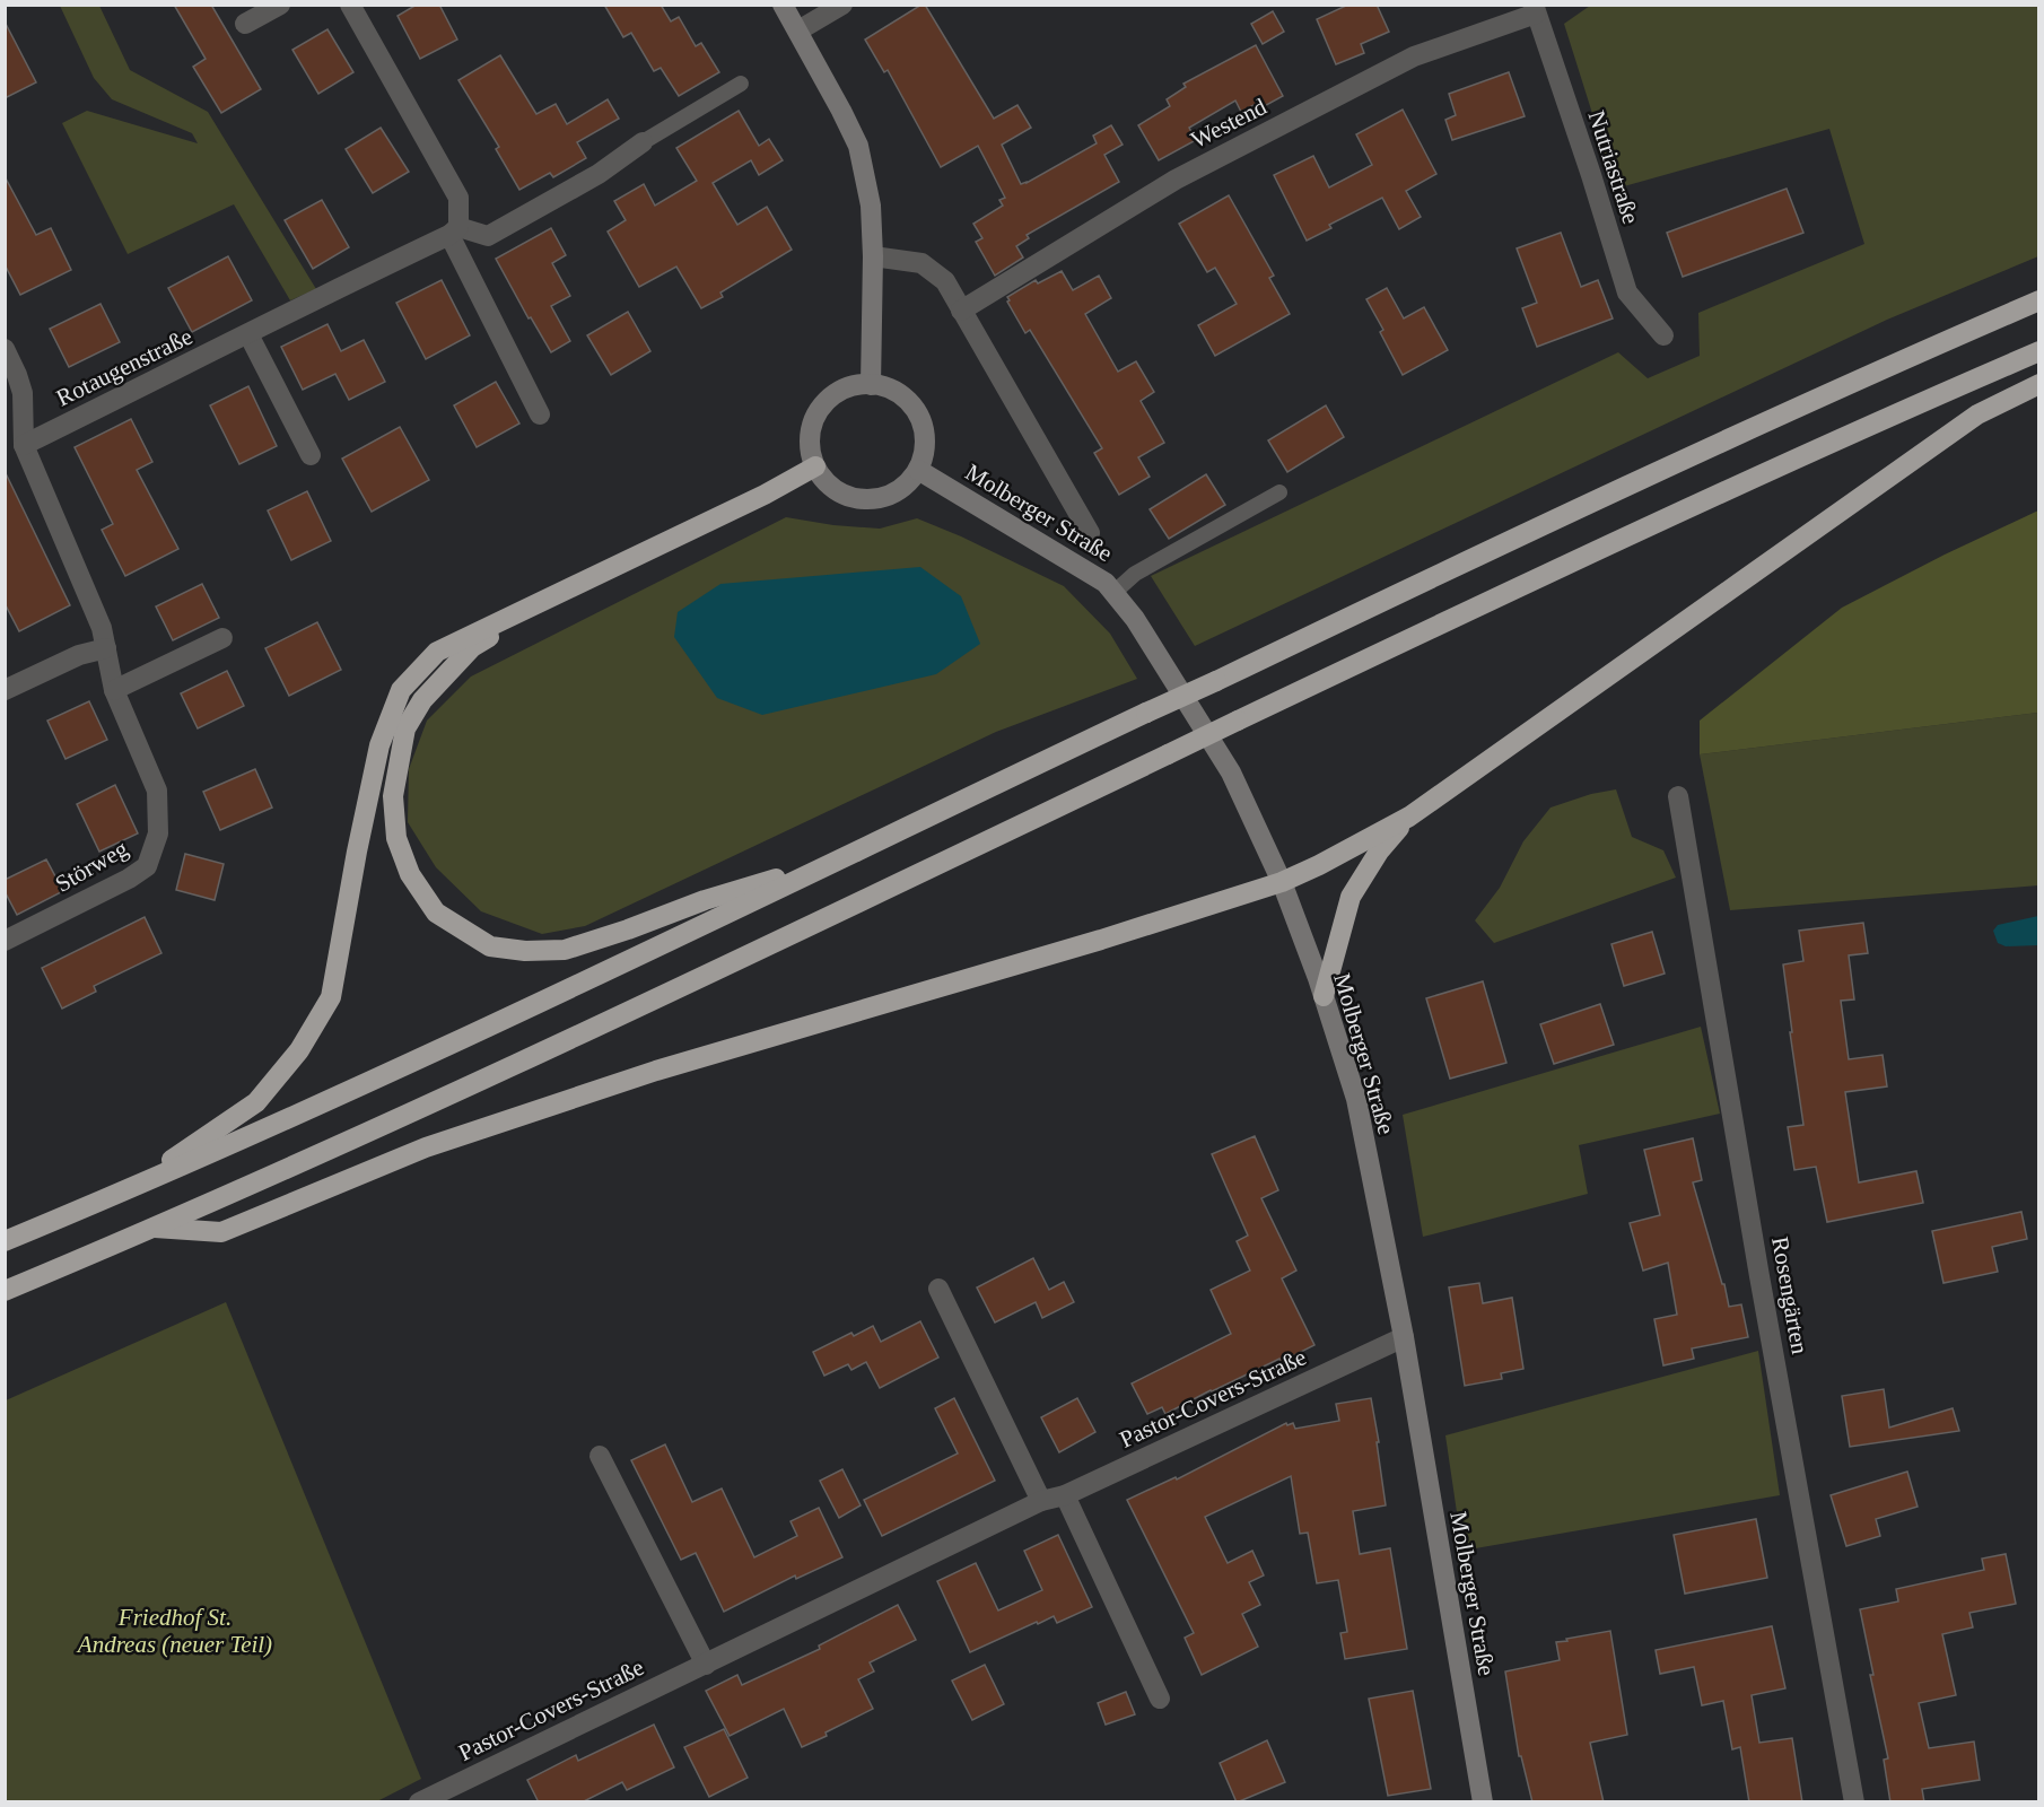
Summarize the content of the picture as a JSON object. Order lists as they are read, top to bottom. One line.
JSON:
{"streets":{"main road":["Molberger Straße"],"street":["Westend","Nutriastraße","Rotaugenstraße","Störweg","Rosengärten","Pastor-Covers-Straße"]},"crossings":[["Westend","Nutriastraße"],["Westend","Molberger Straße"],["Rotaugenstraße","Störweg"],["Molberger Straße","Pastor-Covers-Straße"]],"parks":["Friedhof St. Andreas (neuer Teil)"]}
